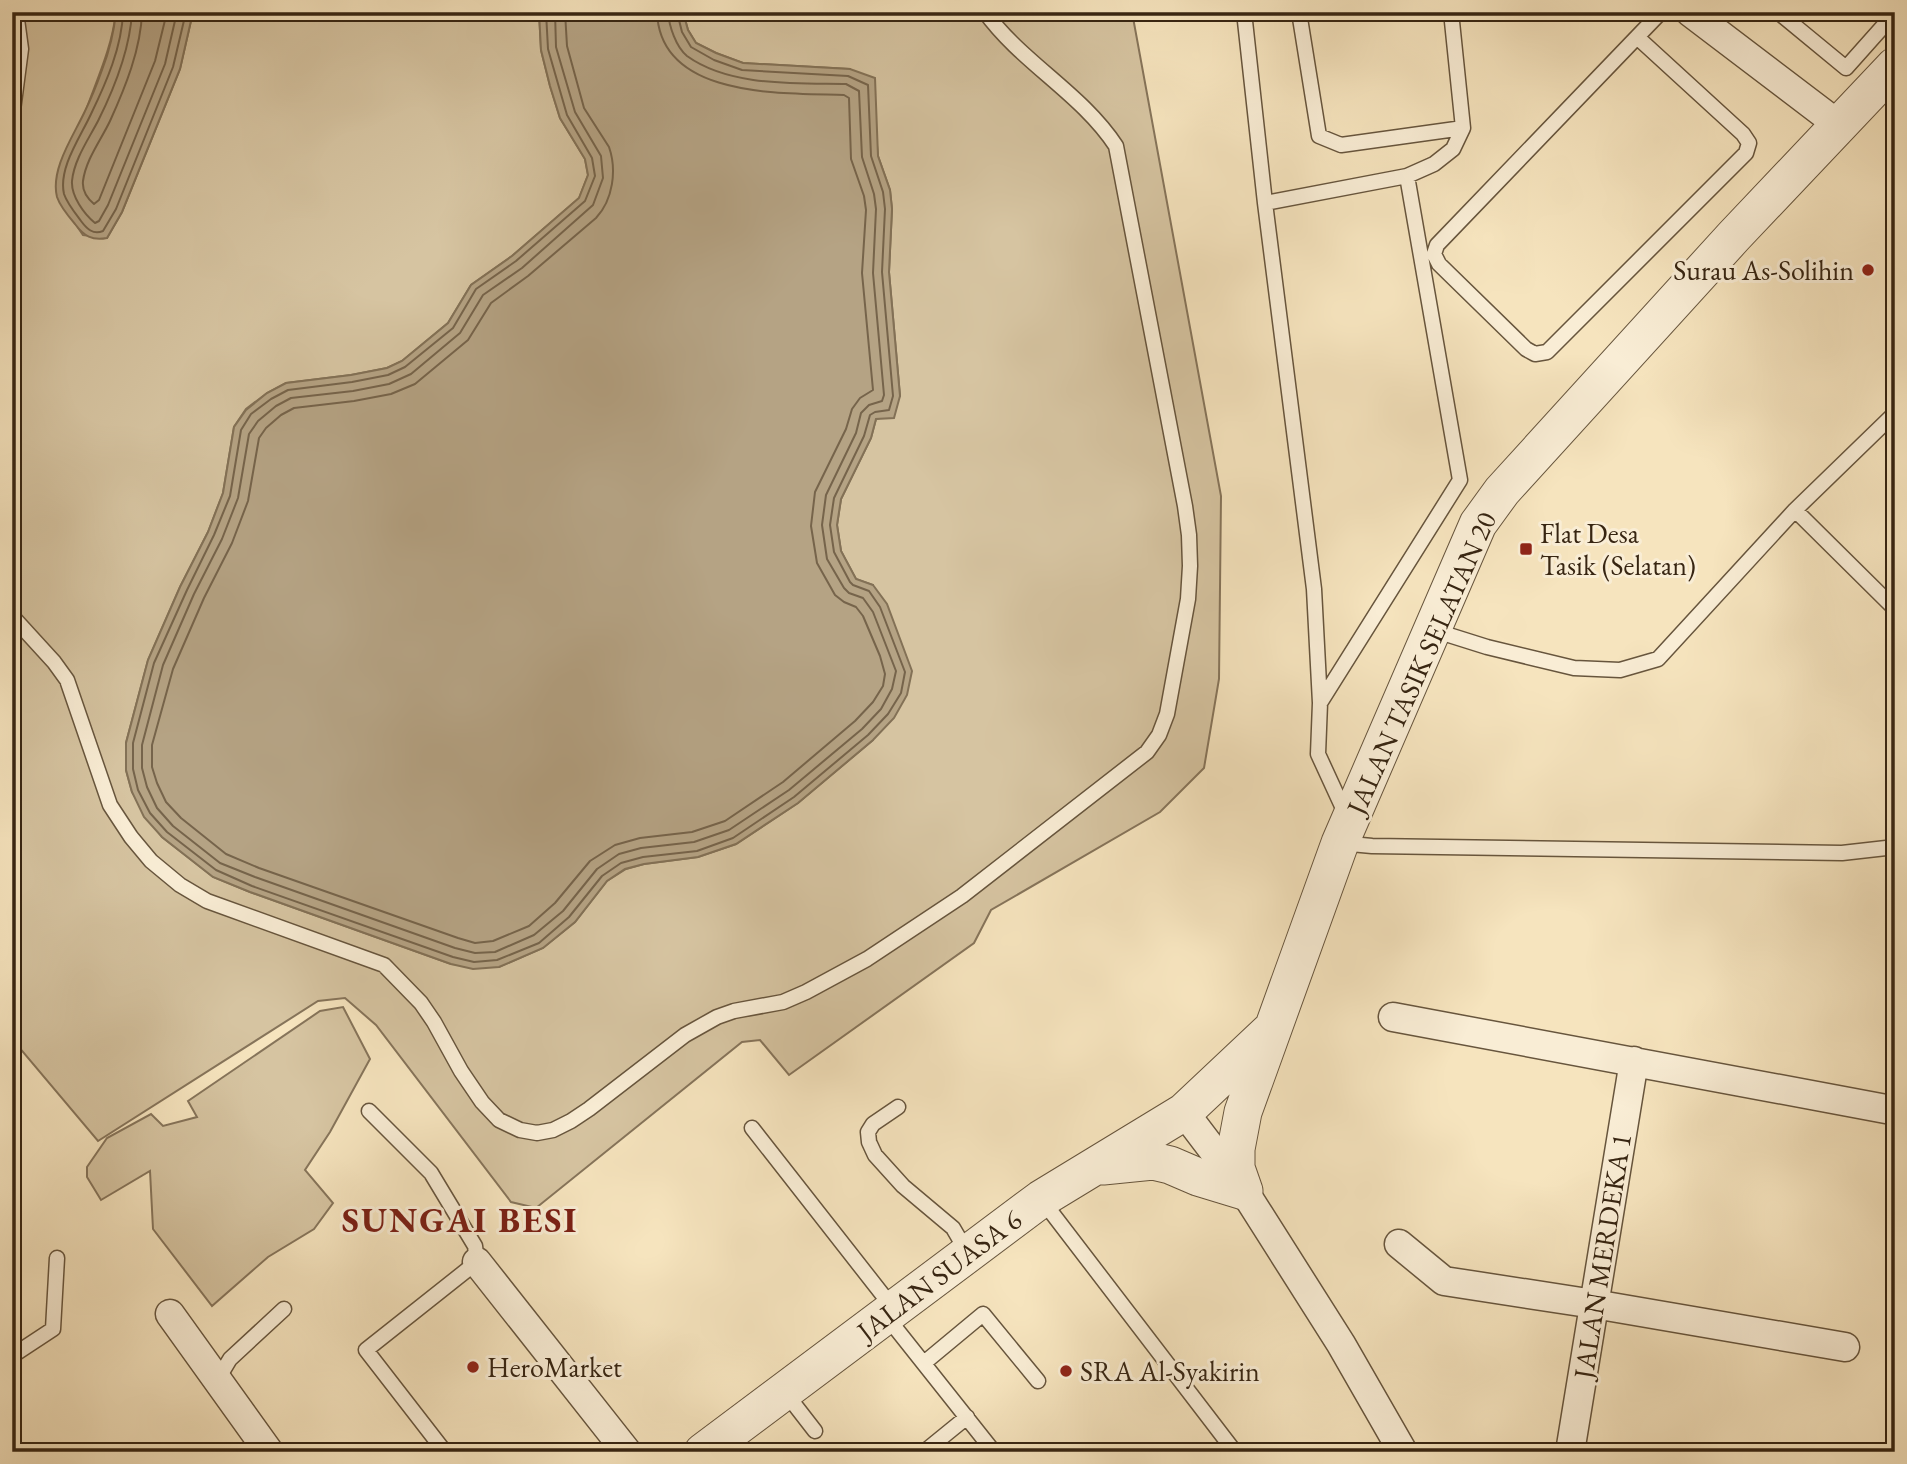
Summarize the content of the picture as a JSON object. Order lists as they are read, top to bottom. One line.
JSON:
{"streets":{"street":["JALAN TASIK SELATAN 20","JALAN MERDEKA 1","JALAN SUASA 6"]},"crossings":[["JALAN TASIK SELATAN 20","JALAN SUASA 6"]],"districts":["SUNGAI BESI"],"places":{"other":["Surau As-Solihin","HeroMarket","SRA Al-Syakirin"],"transit":["Flat Desa Tasik (Selatan)"]}}
